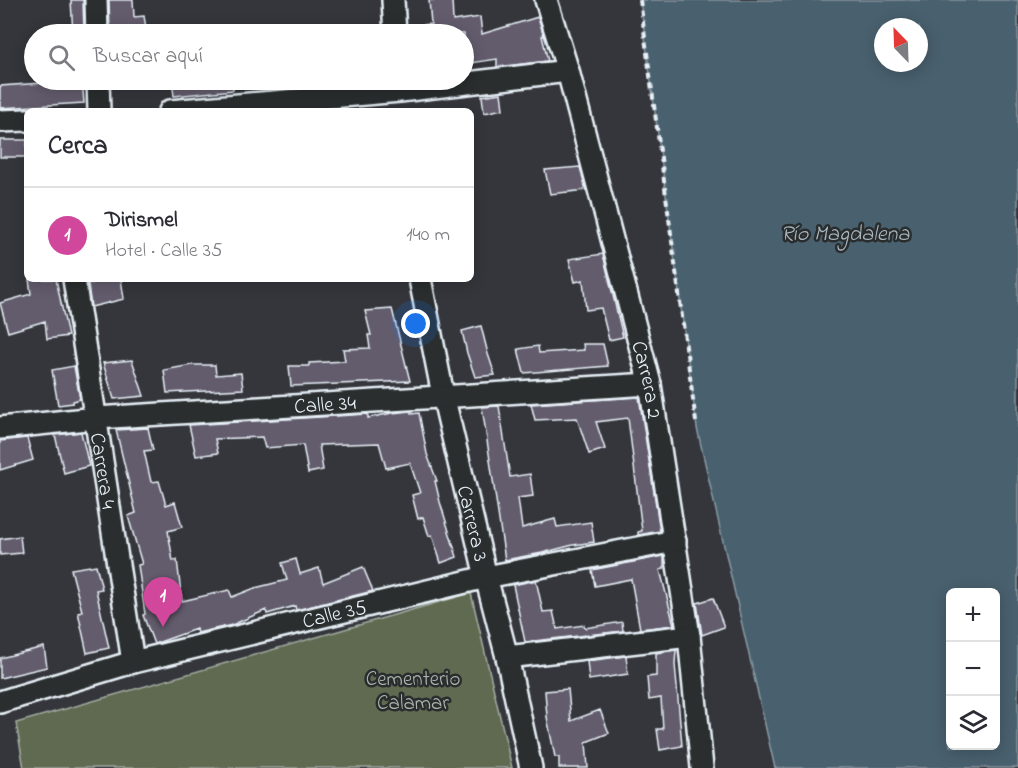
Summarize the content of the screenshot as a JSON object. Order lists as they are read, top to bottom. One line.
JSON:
{"streets":{"street":["Carrera 2","Calle 34","Carrera 4","Carrera 3","Calle 35"]},"crossings":[["Carrera 2","Calle 34"],["Carrera 2","Calle 35"],["Calle 34","Carrera 4"],["Calle 34","Carrera 3"],["Carrera 4","Calle 35"],["Carrera 3","Calle 35"]],"water":["Río Magdalena"],"parks":["Cementerio Calamar"],"north":"top left","page":{"search":"Buscar aquí","heading":"Cerca","list":[{"mark":"1","name":"Dirismel","note":"Hotel · Calle 35","value":"140 m"}],"pins":"1","map_buttons":["+","−"]}}
